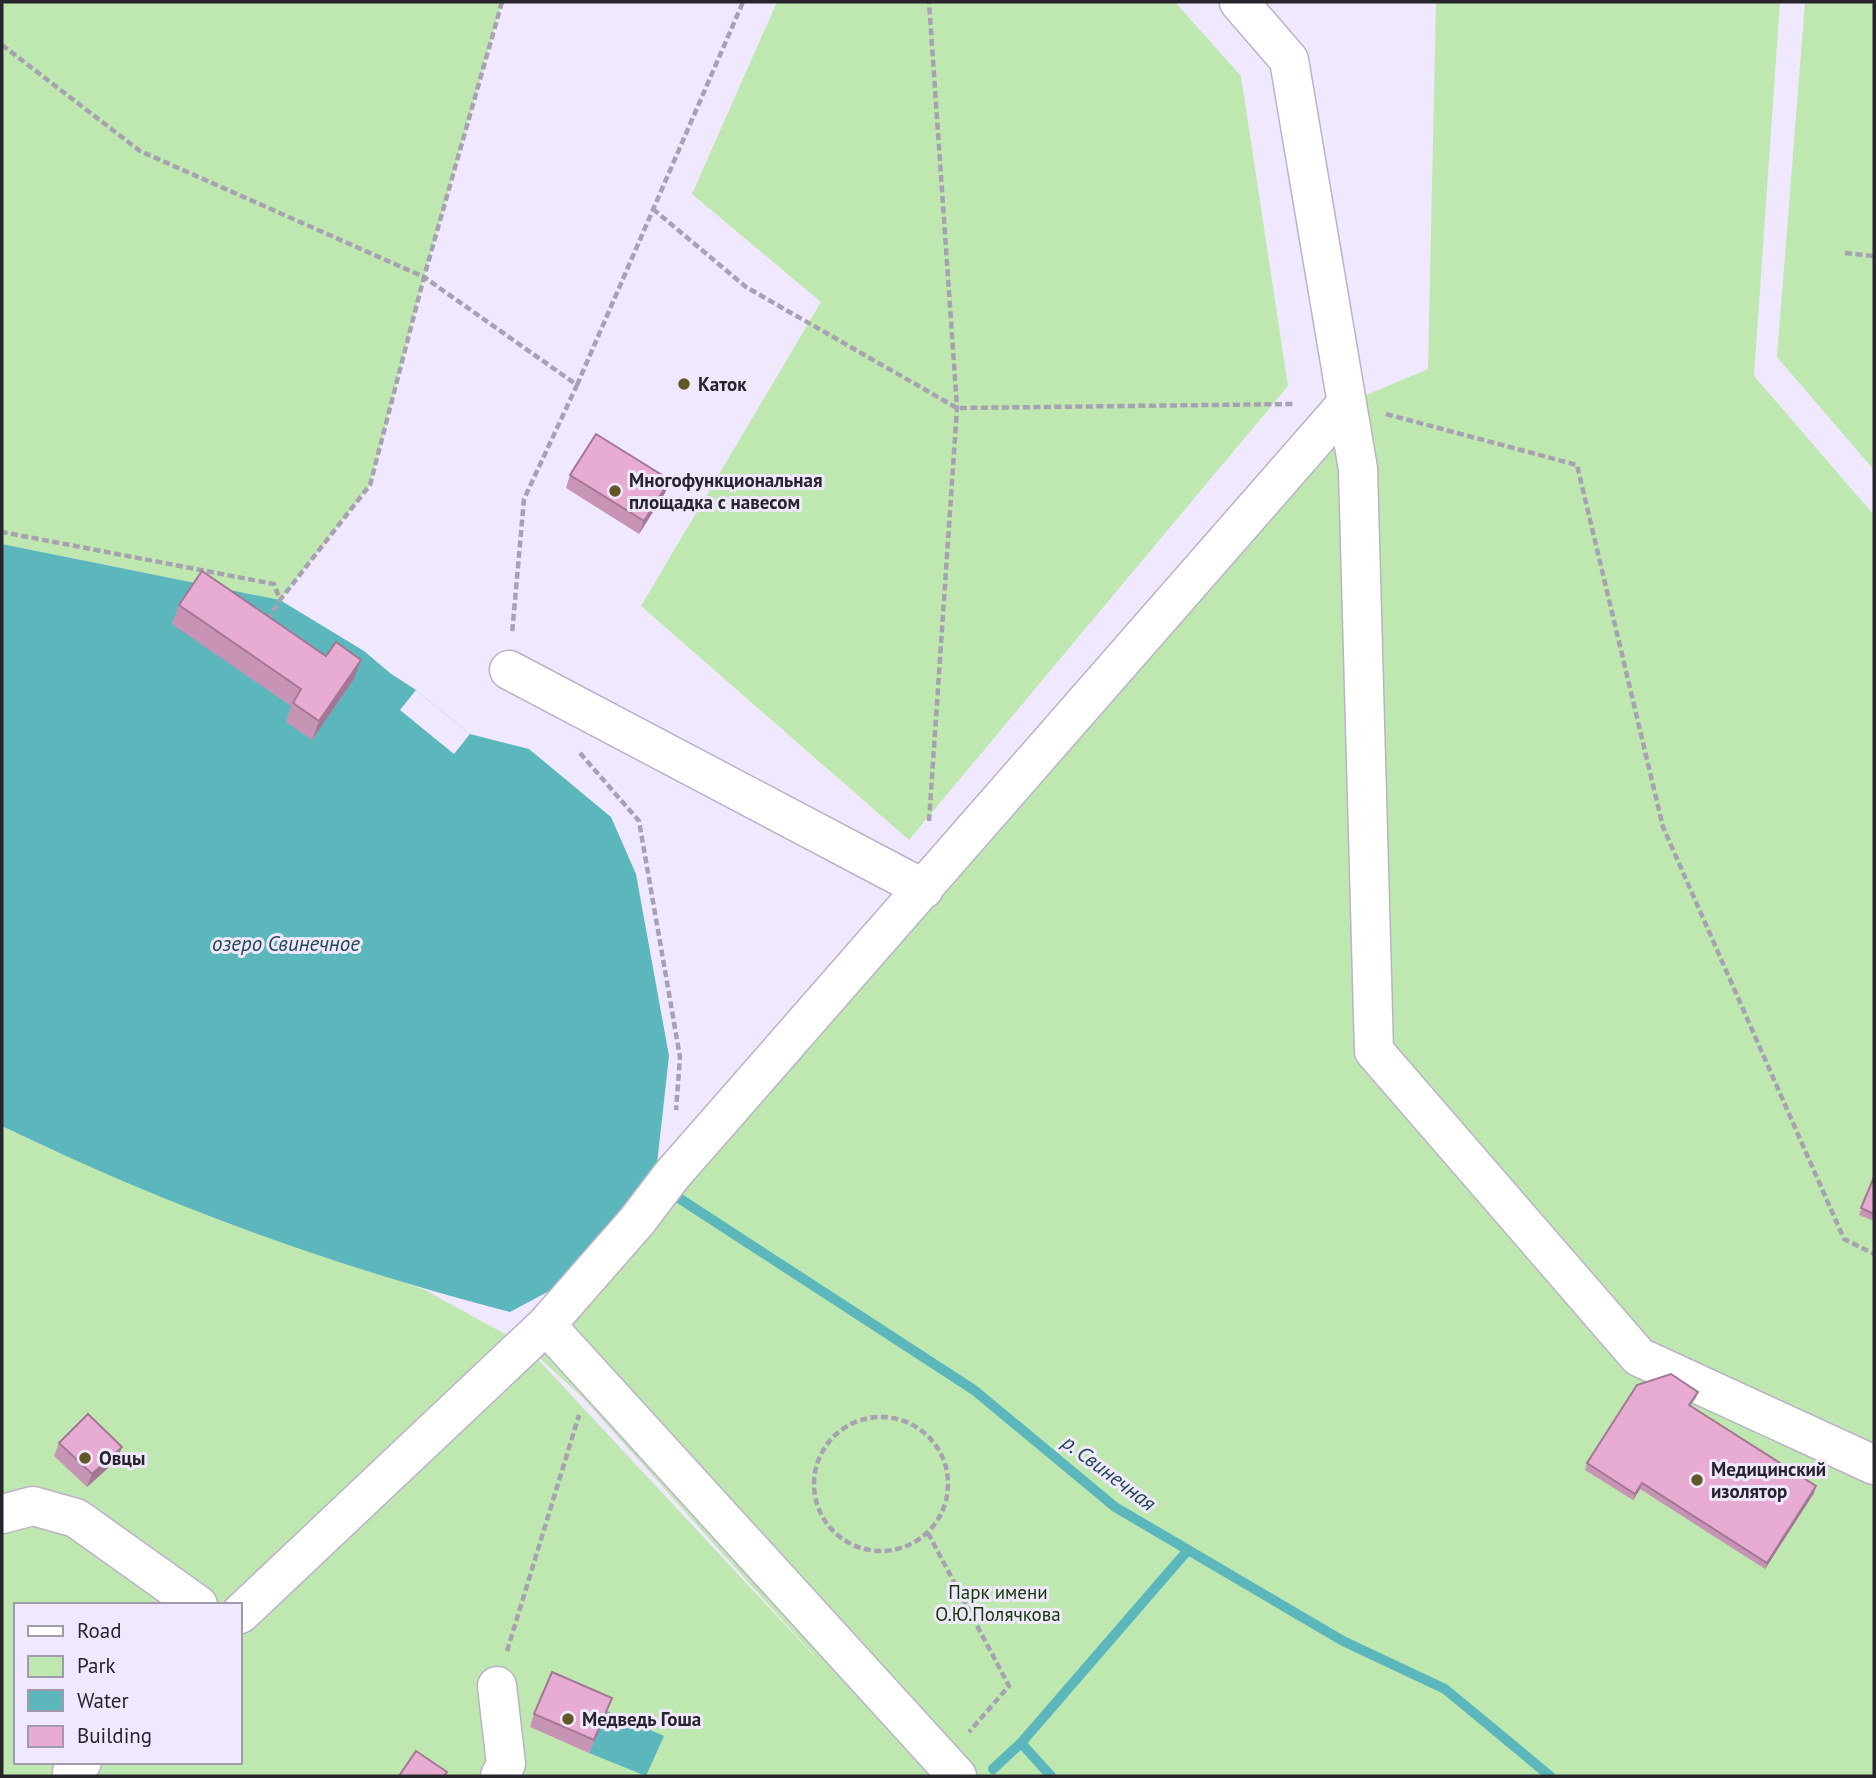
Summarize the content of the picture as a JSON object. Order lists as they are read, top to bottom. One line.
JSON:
{"water":["озеро Свинечное","р. Свинечная"],"parks":["Парк имени О.Ю.Полячкова"],"places":["Каток","Многофункциональная площадка с навесом","Овцы","Медицинский изолятор","Медведь Гоша"],"legend":["Road","Park","Water","Building"]}
